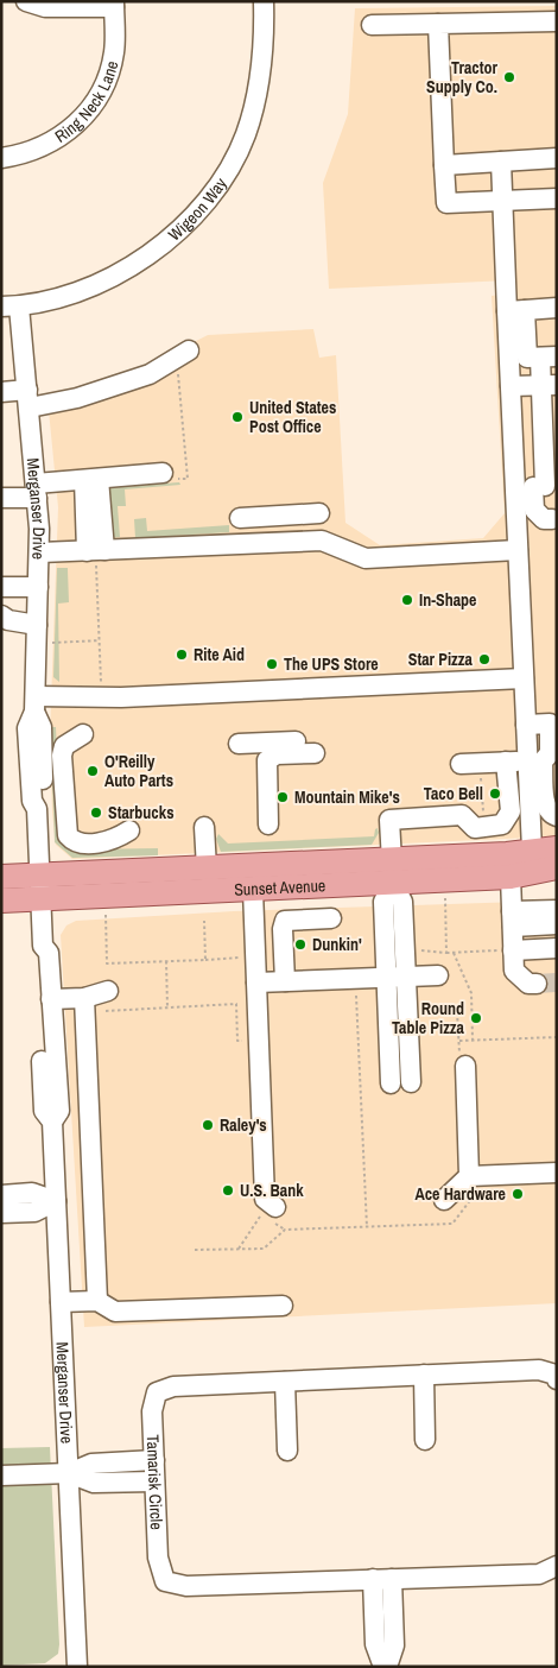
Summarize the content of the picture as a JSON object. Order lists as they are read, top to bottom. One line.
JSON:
{"streets":{"main road":["Sunset Avenue"],"street":["Ring Neck Lane","Wigeon Way","Merganser Drive","Tamarisk Circle"]},"crossings":[["Wigeon Way","Merganser Drive"],["Merganser Drive","Sunset Avenue"]],"places":["Tractor Supply Co.","United States Post Office","In-Shape","Rite Aid","Star Pizza","The UPS Store","O'Reilly Auto Parts","Taco Bell","Mountain Mike's","Starbucks","Dunkin'","Round Table Pizza","Raley's","U.S. Bank","Ace Hardware"]}
